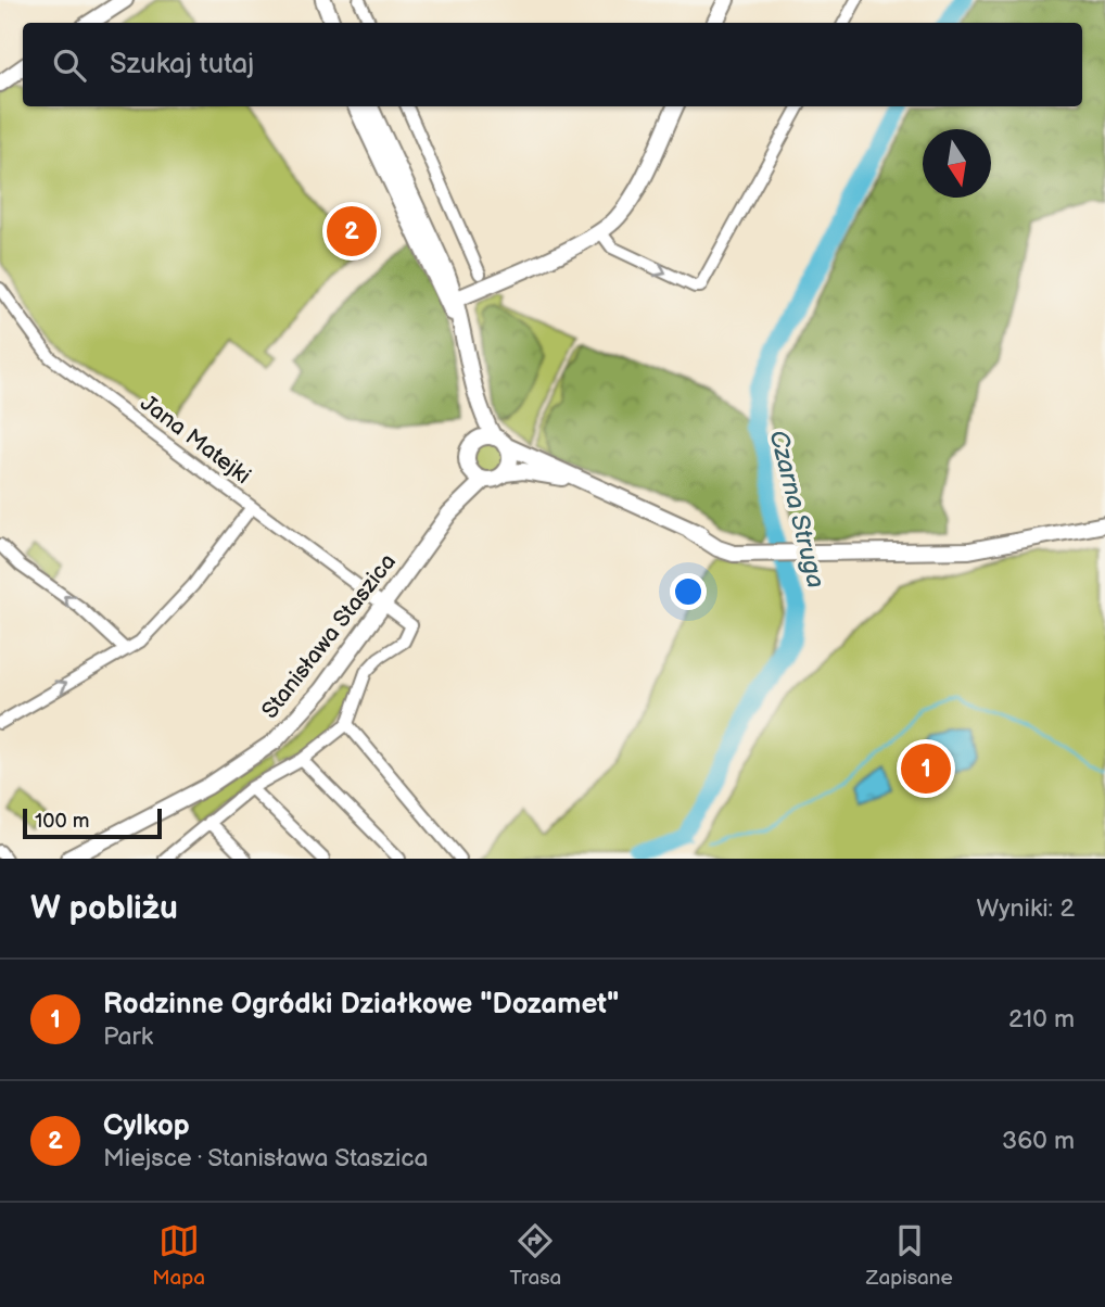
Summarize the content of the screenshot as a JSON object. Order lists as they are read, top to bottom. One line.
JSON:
{"streets":{"street":["Jana Matejki","Stanisława Staszica"]},"crossings":[["Jana Matejki","Stanisława Staszica"]],"water":["Czarna Struga"],"scale_bar":"100 m","north":"bottom","page":{"search":"Szukaj tutaj","pins":["2","1"],"scale":"100 m","heading":["W pobliżu","Wyniki: 2"],"list":[{"mark":"1","name":"Rodzinne Ogródki Działkowe \"Dozamet\"","note":"Park","value":"210 m"},{"mark":"2","name":"Cylkop","note":"Miejsce · Stanisława Staszica","value":"360 m"}],"nav":["Mapa","Trasa","Zapisane"]}}
